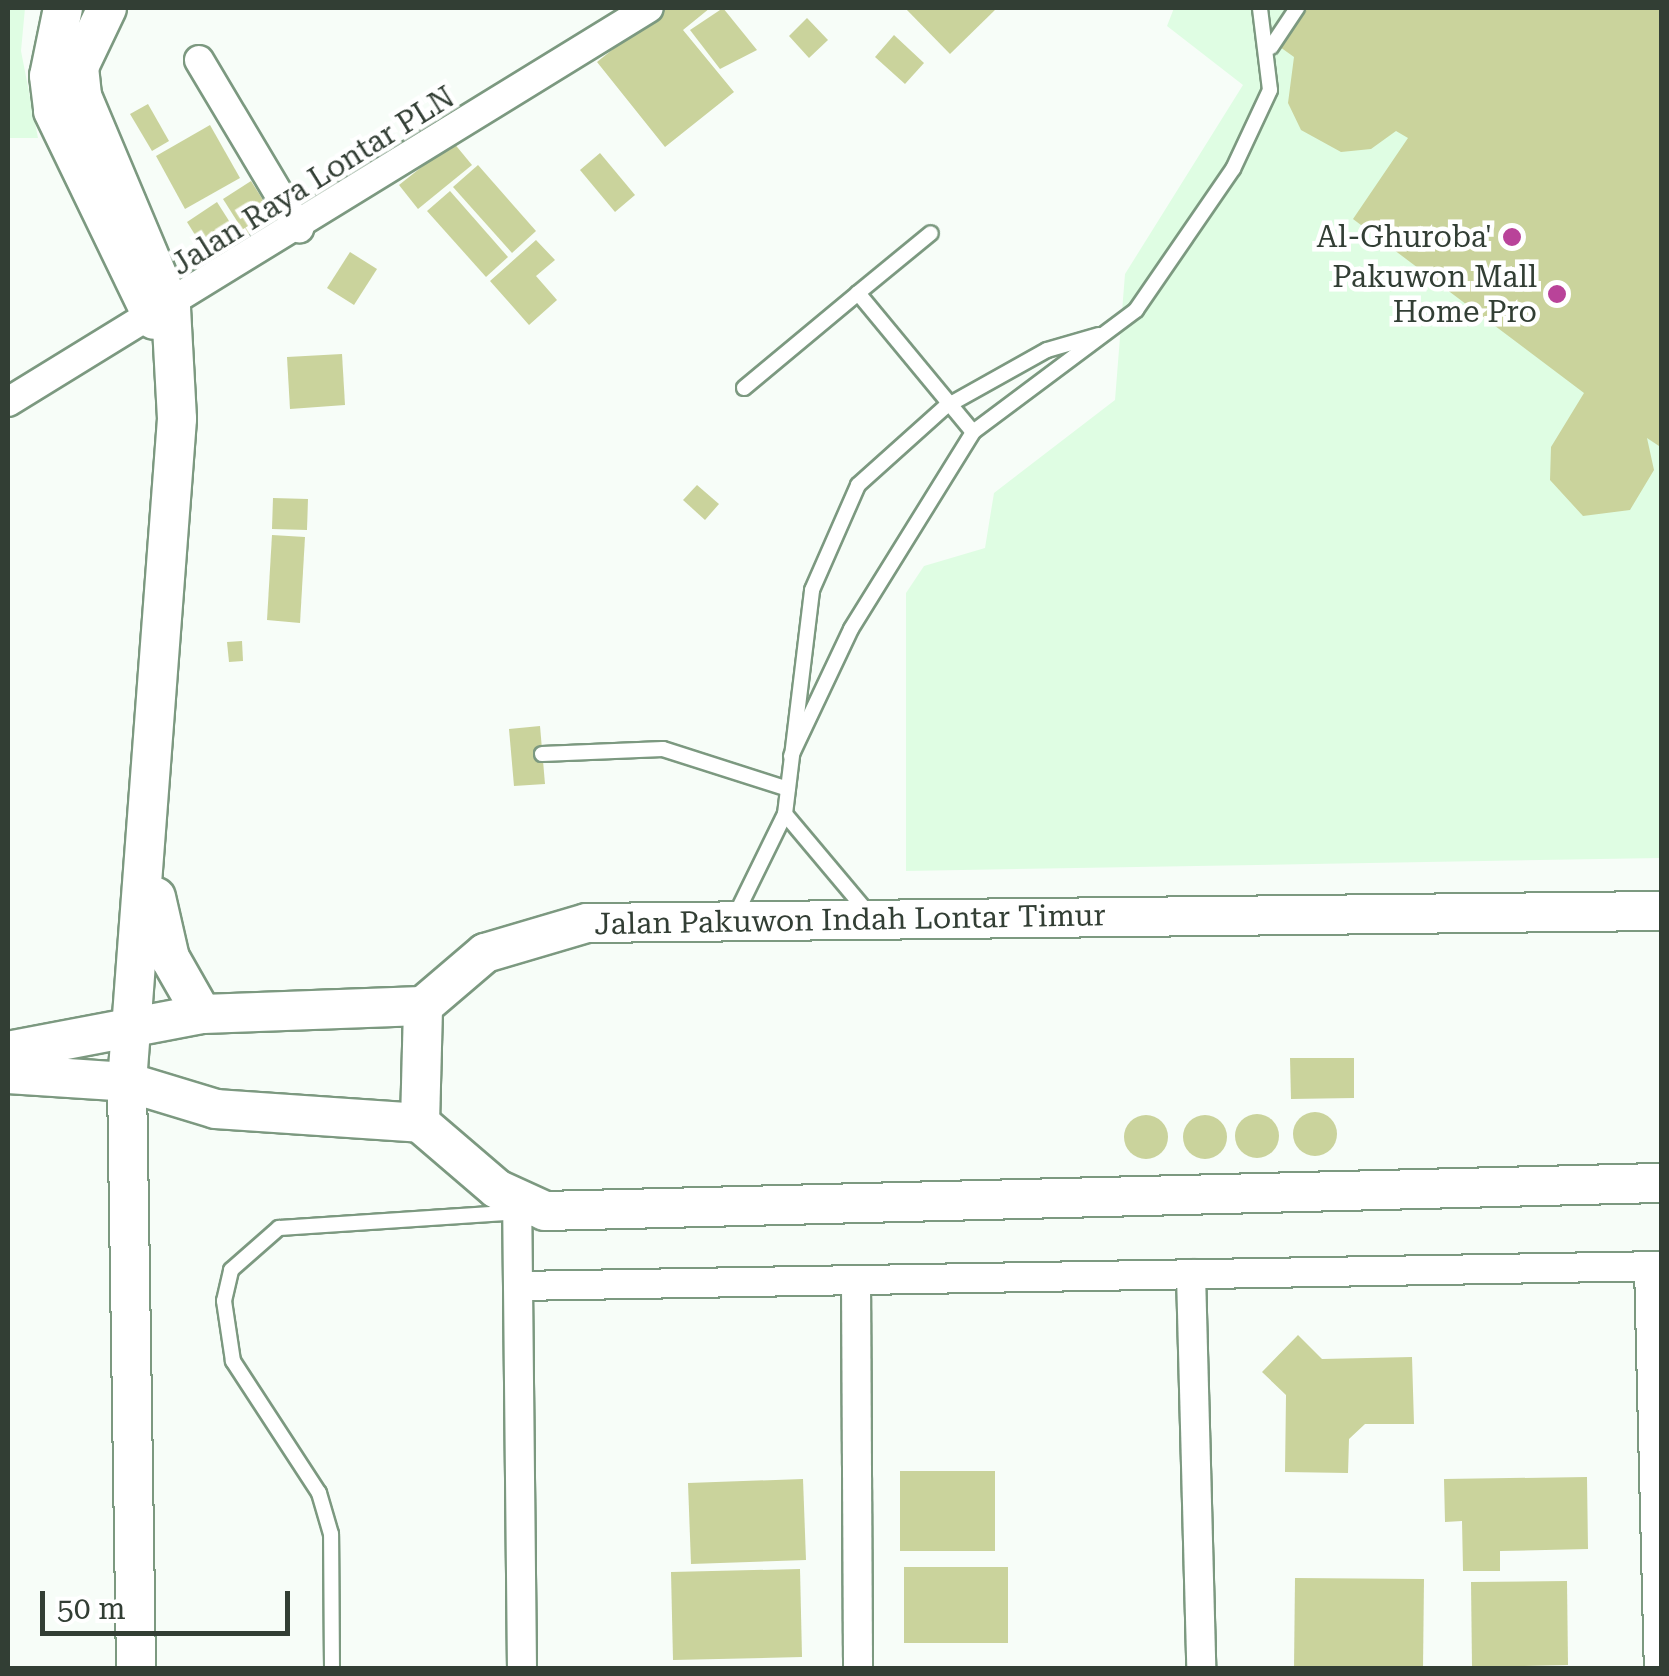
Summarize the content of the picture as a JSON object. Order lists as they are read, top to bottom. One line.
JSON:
{"streets":{"street":["Jalan Raya Lontar PLN","Jalan Pakuwon Indah Lontar Timur"]},"places":["Al-Ghuroba'","Pakuwon Mall Home Pro"],"scale_bar":"50 m"}
